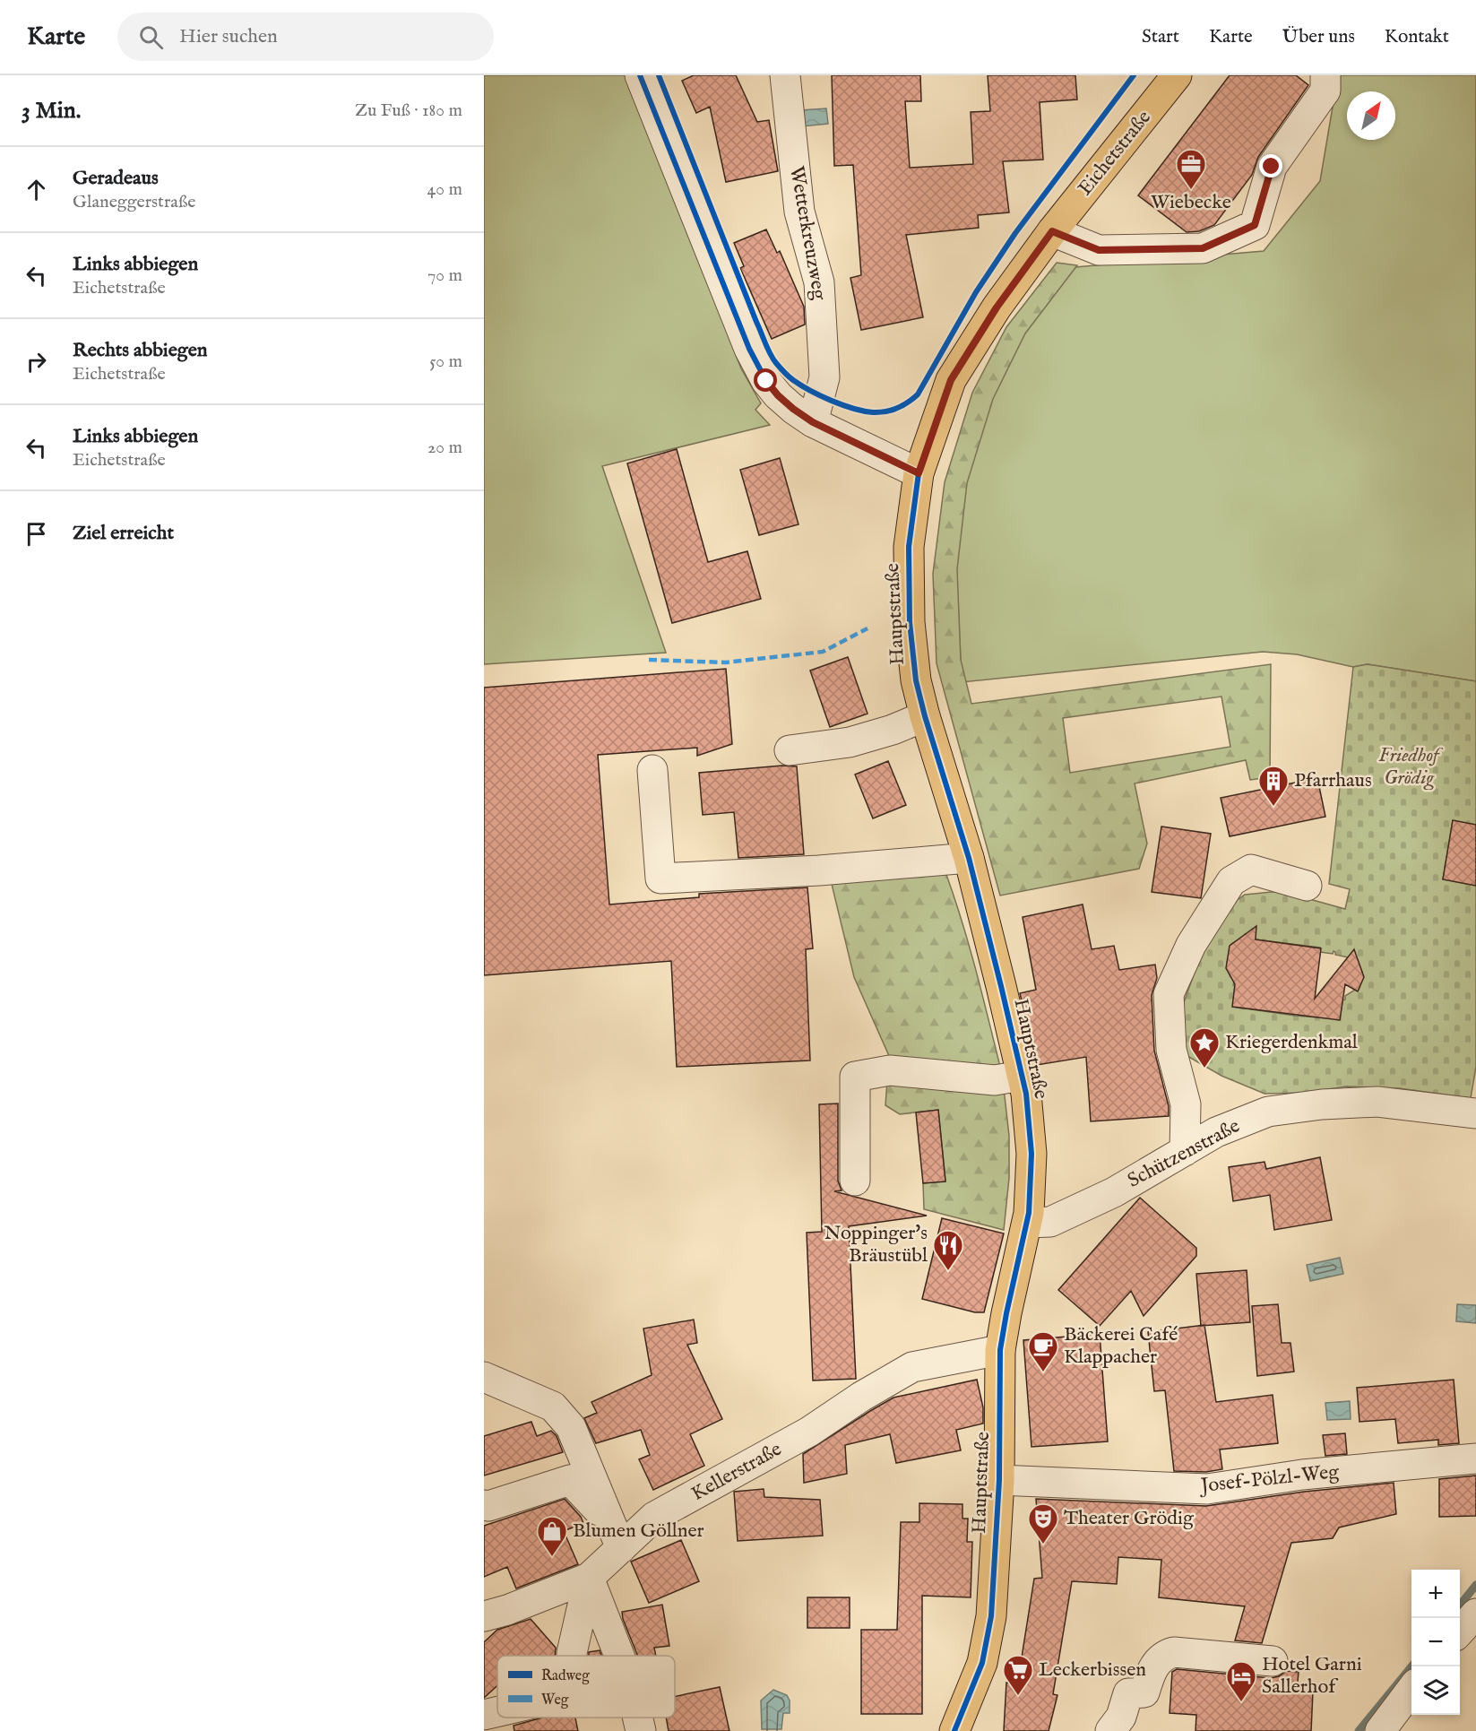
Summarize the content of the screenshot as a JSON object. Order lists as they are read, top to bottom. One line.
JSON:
{"streets":{"main road":["Eichetstraße","Hauptstraße"],"street":["Wetterkreuzweg","Schützenstraße","Kellerstraße","Josef-Pölzl-Weg"]},"crossings":[["Eichetstraße","Hauptstraße"],["Hauptstraße","Schützenstraße"],["Hauptstraße","Kellerstraße"],["Hauptstraße","Josef-Pölzl-Weg"]],"parks":["Friedhof Grödig"],"places":{"office":["Wiebecke"],"building":["Pfarrhaus"],"place":["Kriegerdenkmal"],"restaurant":["Noppinger's Bräustübl"],"cafe":["Bäckerei Café Klappacher"],"theatre":["Theater Grödig"],"shop":["Blumen Göllner"],"supermarket":["Leckerbissen"],"hotel":["Hotel Garni Sallerhof"]},"legend":["Radweg","Weg"],"north":"top right","page":{"header":"Karte","search":"Hier suchen","nav":["Start","Karte","Über uns","Kontakt"],"heading":["3 Min.","Zu Fuß · 180 m"],"list":[["Geradeaus","Glaneggerstraße","40 m"],["Links abbiegen","Eichetstraße","70 m"],["Rechts abbiegen","Eichetstraße","50 m"],["Links abbiegen","Eichetstraße","20 m"],"Ziel erreicht"],"map_buttons":["+","−"]}}
